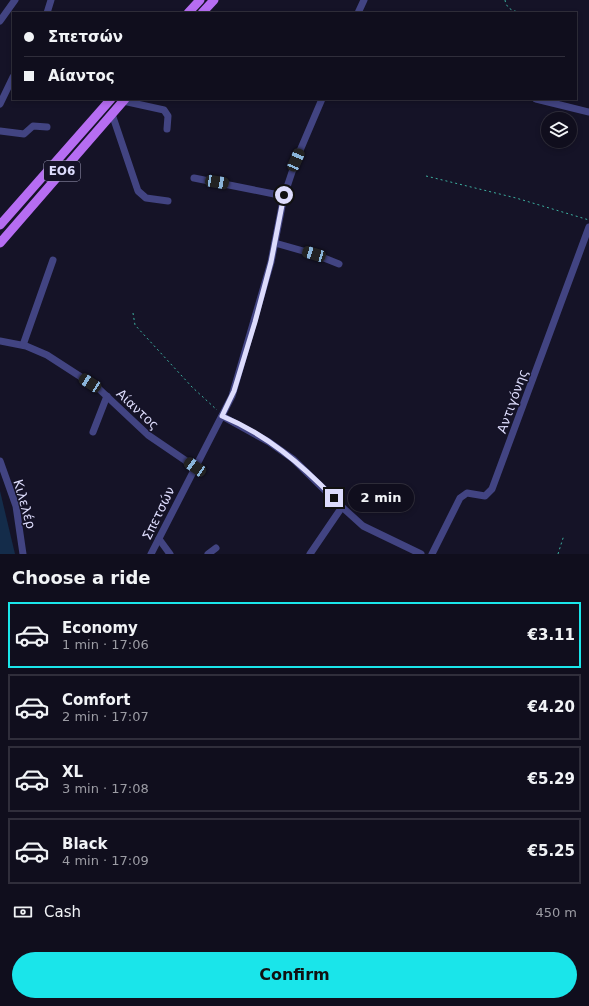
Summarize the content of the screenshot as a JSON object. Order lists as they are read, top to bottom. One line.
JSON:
{"streets":{"main road":["ΕΟ6"],"street":["Αντιγόνης","Αίαντος","Κιλελέρ","Σπετσών"]},"crossings":[["Αίαντος","Σπετσών"]],"page":{"banner":["Σπετσών","Αίαντος"],"bubble":"2 min","heading":"Choose a ride","list":[{"name":"Economy","note":"1 min · 17:06","value":"€3.11"},{"name":"Comfort","note":"2 min · 17:07","value":"€4.20"},{"name":"XL","note":"3 min · 17:08","value":"€5.29"},{"name":"Black","note":"4 min · 17:09","value":"€5.25"}],"pay":["Cash","450 m"],"buttons":"Confirm"}}
